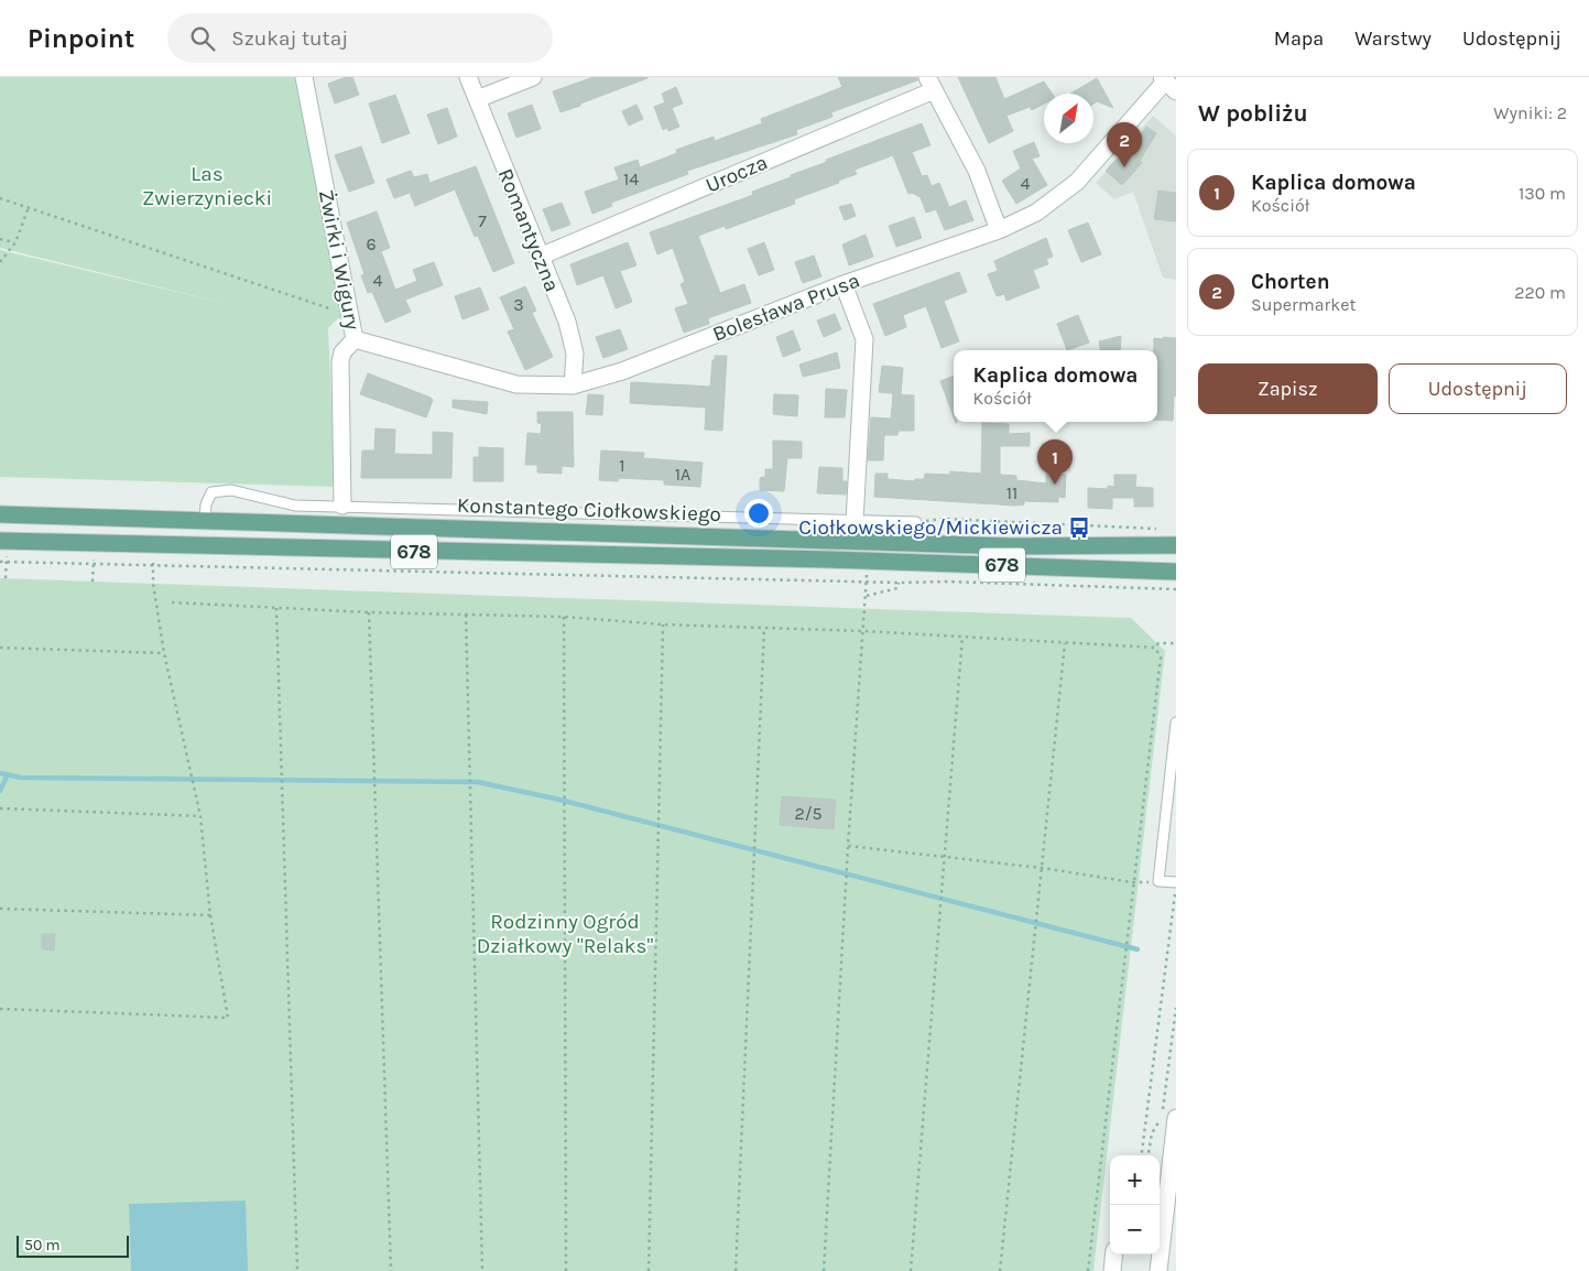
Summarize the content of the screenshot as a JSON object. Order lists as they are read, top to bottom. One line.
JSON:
{"streets":{"main road":["Konstantego Ciołkowskiego","678"],"street":["Urocza","Romantyczna","Żwirki i Wigury","Bolesława Prusa"]},"crossings":[["Urocza","Romantyczna"],["Romantyczna","Bolesława Prusa"],["Żwirki i Wigury","Bolesława Prusa"]],"parks":["Las Zwierzyniecki","Rodzinny Ogród Działkowy \"Relaks\""],"places":{"bus stop":["Ciołkowskiego/Mickiewicza"]},"house_numbers":["14","4","7","6","4","3","1","1A","11","2/5"],"scale_bar":"50 m","north":"top right","page":{"header":"Pinpoint","search":"Szukaj tutaj","nav":["Mapa","Warstwy","Udostępnij"],"heading":["W pobliżu","Wyniki: 2"],"pins":["2","1"],"list":[{"mark":"1","name":"Kaplica domowa","note":"Kościół","value":"130 m"},{"mark":"2","name":"Chorten","note":"Supermarket","value":"220 m"}],"buttons":["Zapisz","Udostępnij"],"popup":["Kaplica domowa","Kościół"],"map_buttons":["+","−"],"scale":"50 m"}}
